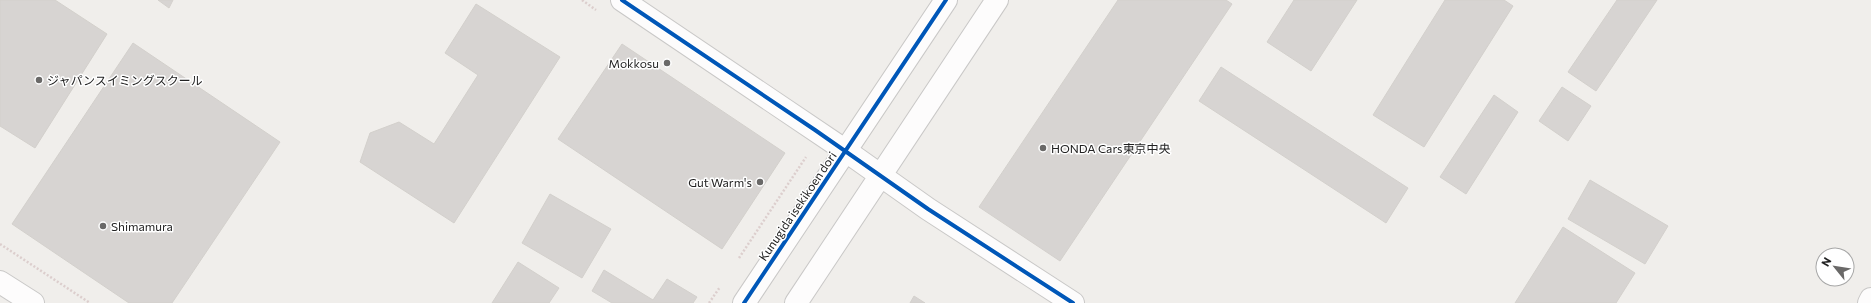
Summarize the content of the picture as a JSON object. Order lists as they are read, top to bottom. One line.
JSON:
{"streets":{"street":["Kunugida isekikoen dori"]},"places":["Mokkosu","ジャパンスイミングスクール","HONDA Cars東京中央","Gut Warm's","Shimamura"],"north":"top left"}
